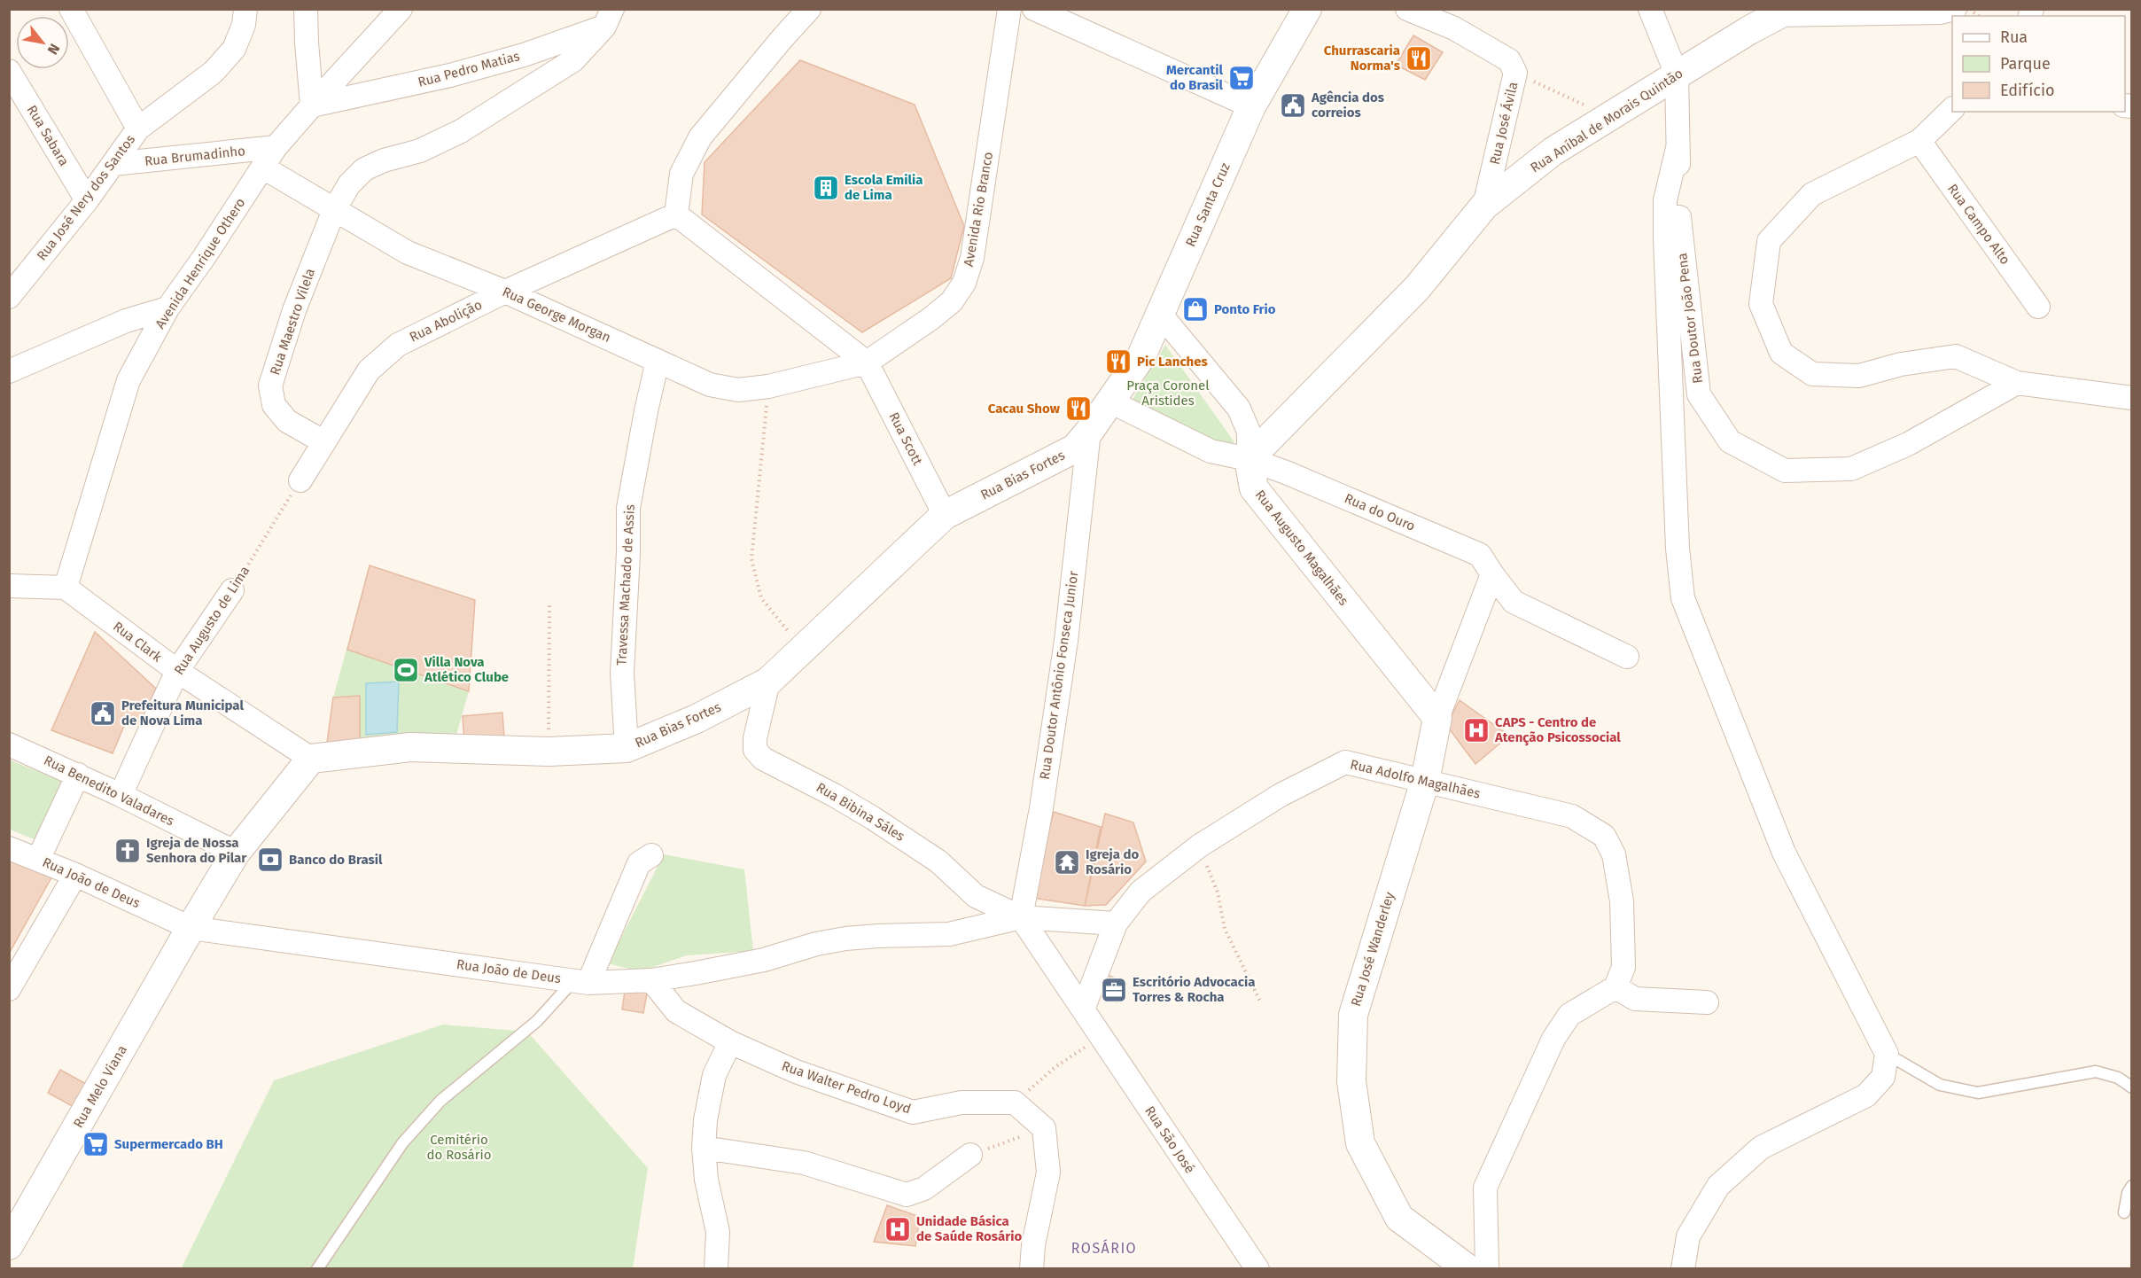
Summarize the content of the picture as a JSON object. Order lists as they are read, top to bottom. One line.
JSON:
{"streets":{"street":["Rua Pedro Matias","Rua Aníbal de Morais Quintão","Rua José Ávila","Rua Sabara","Rua Brumadinho","Rua José Nery dos Santos","Rua Santa Cruz","Avenida Rio Branco","Rua Campo Alto","Avenida Henrique Othero","Rua George Morgan","Rua Doutor João Pena","Rua Abolição","Rua Maestro Vilela","Rua Scott","Rua Bias Fortes","Rua do Ouro","Rua Augusto Magalhães","Travessa Machado de Assis","Rua Augusto de Lima","Rua Clark","Rua Doutor Antônio Fonseca Junior","Rua Adolfo Magalhães","Rua Benedito Valadares","Rua Bibina Sáles","Rua João de Deus","Rua José Wanderley","Rua Melo Viana","Rua Walter Pedro Loyd","Rua São José"]},"crossings":[["Rua Pedro Matias","Avenida Henrique Othero"],["Rua Pedro Matias","Rua Maestro Vilela"],["Rua Aníbal de Morais Quintão","Rua José Ávila"],["Rua Aníbal de Morais Quintão","Rua Doutor João Pena"],["Rua Aníbal de Morais Quintão","Rua do Ouro"],["Rua Aníbal de Morais Quintão","Rua Augusto Magalhães"],["Rua Sabara","Rua José Nery dos Santos"],["Rua Brumadinho","Rua José Nery dos Santos"],["Rua Brumadinho","Avenida Henrique Othero"],["Rua Santa Cruz","Rua Bias Fortes"],["Rua Santa Cruz","Rua do Ouro"],["Rua Santa Cruz","Rua Augusto Magalhães"],["Avenida Rio Branco","Rua George Morgan"],["Avenida Rio Branco","Rua Scott"],["Avenida Henrique Othero","Rua George Morgan"],["Avenida Henrique Othero","Rua Clark"],["Rua George Morgan","Rua Abolição"],["Rua George Morgan","Rua Maestro Vilela"],["Rua George Morgan","Rua Scott"],["Rua George Morgan","Travessa Machado de Assis"],["Rua Abolição","Rua Maestro Vilela"],["Rua Abolição","Rua Augusto de Lima"],["Rua Scott","Rua Bias Fortes"],["Rua Bias Fortes","Rua do Ouro"],["Rua Bias Fortes","Travessa Machado de Assis"],["Rua Bias Fortes","Rua Clark"],["Rua Bias Fortes","Rua Doutor Antônio Fonseca Junior"],["Rua Bias Fortes","Rua Bibina Sáles"],["Rua do Ouro","Rua Augusto Magalhães"],["Rua Augusto de Lima","Rua Clark"],["Rua Augusto de Lima","Rua Benedito Valadares"],["Rua Doutor Antônio Fonseca Junior","Rua Bibina Sáles"],["Rua Doutor Antônio Fonseca Junior","Rua João de Deus"],["Rua Doutor Antônio Fonseca Junior","Rua São José"],["Rua Adolfo Magalhães","Rua José Wanderley"],["Rua Adolfo Magalhães","Rua São José"],["Rua Bibina Sáles","Rua João de Deus"],["Rua Bibina Sáles","Rua São José"],["Rua João de Deus","Rua Melo Viana"],["Rua João de Deus","Rua Walter Pedro Loyd"],["Rua João de Deus","Rua São José"]],"districts":["ROSÁRIO"],"parks":["Praça Coronel Aristides","Cemitério do Rosário"],"places":{"restaurant":["Churrascaria Norma's","Pic Lanches","Cacau Show"],"supermarket":["Mercantil do Brasil","Supermercado BH"],"public building":["Agência dos correios","Prefeitura Municipal de Nova Lima"],"building":["Escola Emilia de Lima"],"shop":["Ponto Frio"],"sports":["Villa Nova Atlético Clube"],"hospital":["CAPS - Centro de Atenção Psicossocial","Unidade Básica de Saúde Rosário"],"church":["Igreja de Nossa Senhora do Pilar"],"bank":["Banco do Brasil"],"temple":["Igreja do Rosário"],"office":["Escritório Advocacia Torres & Rocha"]},"legend":["Rua","Parque","Edifício"],"north":"bottom right"}
